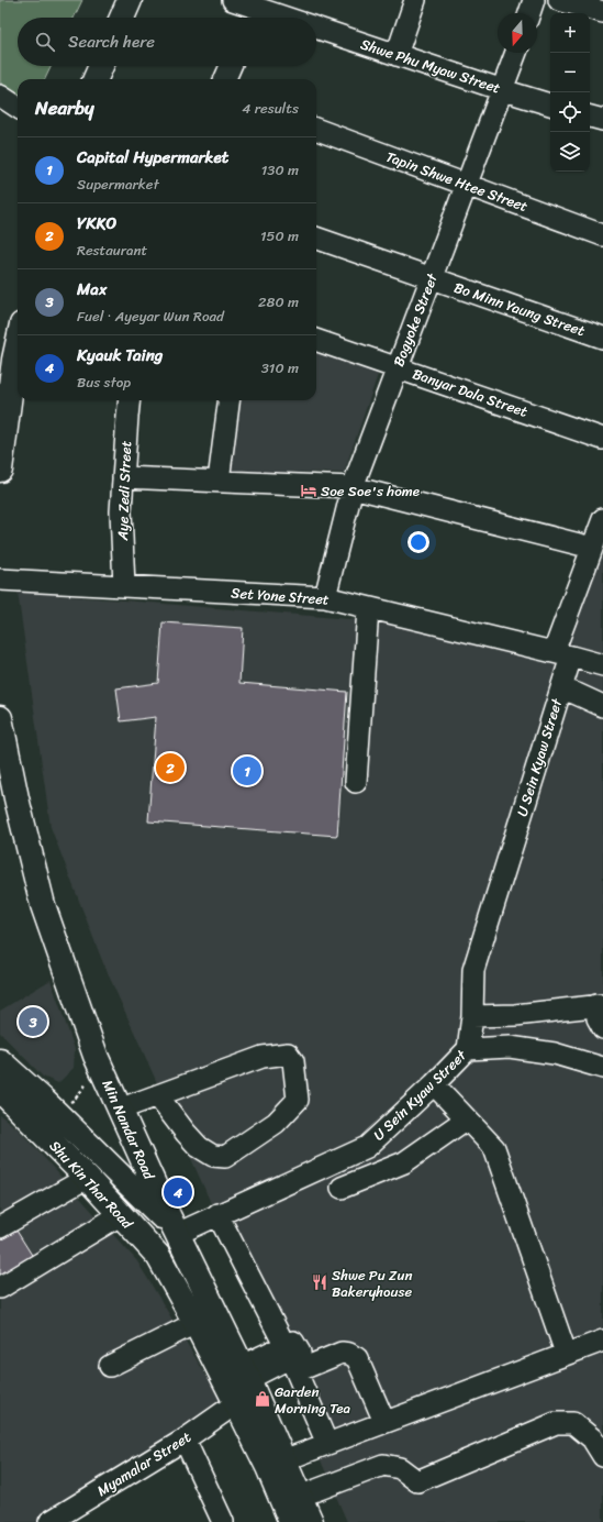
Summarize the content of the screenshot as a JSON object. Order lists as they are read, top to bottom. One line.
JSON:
{"streets":{"main road":["Min Nandar Road","Shu Kin Thar Road"],"street":["Shwe Phu Myaw Street","Tapin Shwe Htee Street","Bo Minn Yaung Street","Bogyoke Street","Banyar Dala Street","Aye Zedi Street","Set Yone Street","U Sein Kyaw Street","Myamalar Street"]},"crossings":[["Shwe Phu Myaw Street","Bogyoke Street"],["Tapin Shwe Htee Street","Bogyoke Street"],["Bo Minn Yaung Street","Bogyoke Street"],["Bogyoke Street","Banyar Dala Street"],["Bogyoke Street","Set Yone Street"],["Aye Zedi Street","Set Yone Street"],["Set Yone Street","U Sein Kyaw Street"],["U Sein Kyaw Street","Min Nandar Road"],["U Sein Kyaw Street","Shu Kin Thar Road"],["Min Nandar Road","Shu Kin Thar Road"],["Min Nandar Road","Myamalar Street"]],"places":{"hotel":["Soe Soe's home"],"restaurant":["Shwe Pu Zun Bakeryhouse"],"shop":["Garden Morning Tea"]},"north":"bottom","page":{"map_buttons":["+","−"],"search":"Search here","heading":["Nearby","4 results"],"list":[{"mark":"1","name":"Capital Hypermarket","note":"Supermarket","value":"130 m"},{"mark":"2","name":"YKKO","note":"Restaurant","value":"150 m"},{"mark":"3","name":"Max","note":"Fuel · Ayeyar Wun Road","value":"280 m"},{"mark":"4","name":"Kyauk Taing","note":"Bus stop","value":"310 m"}],"pins":["2","1","3","4"]}}
